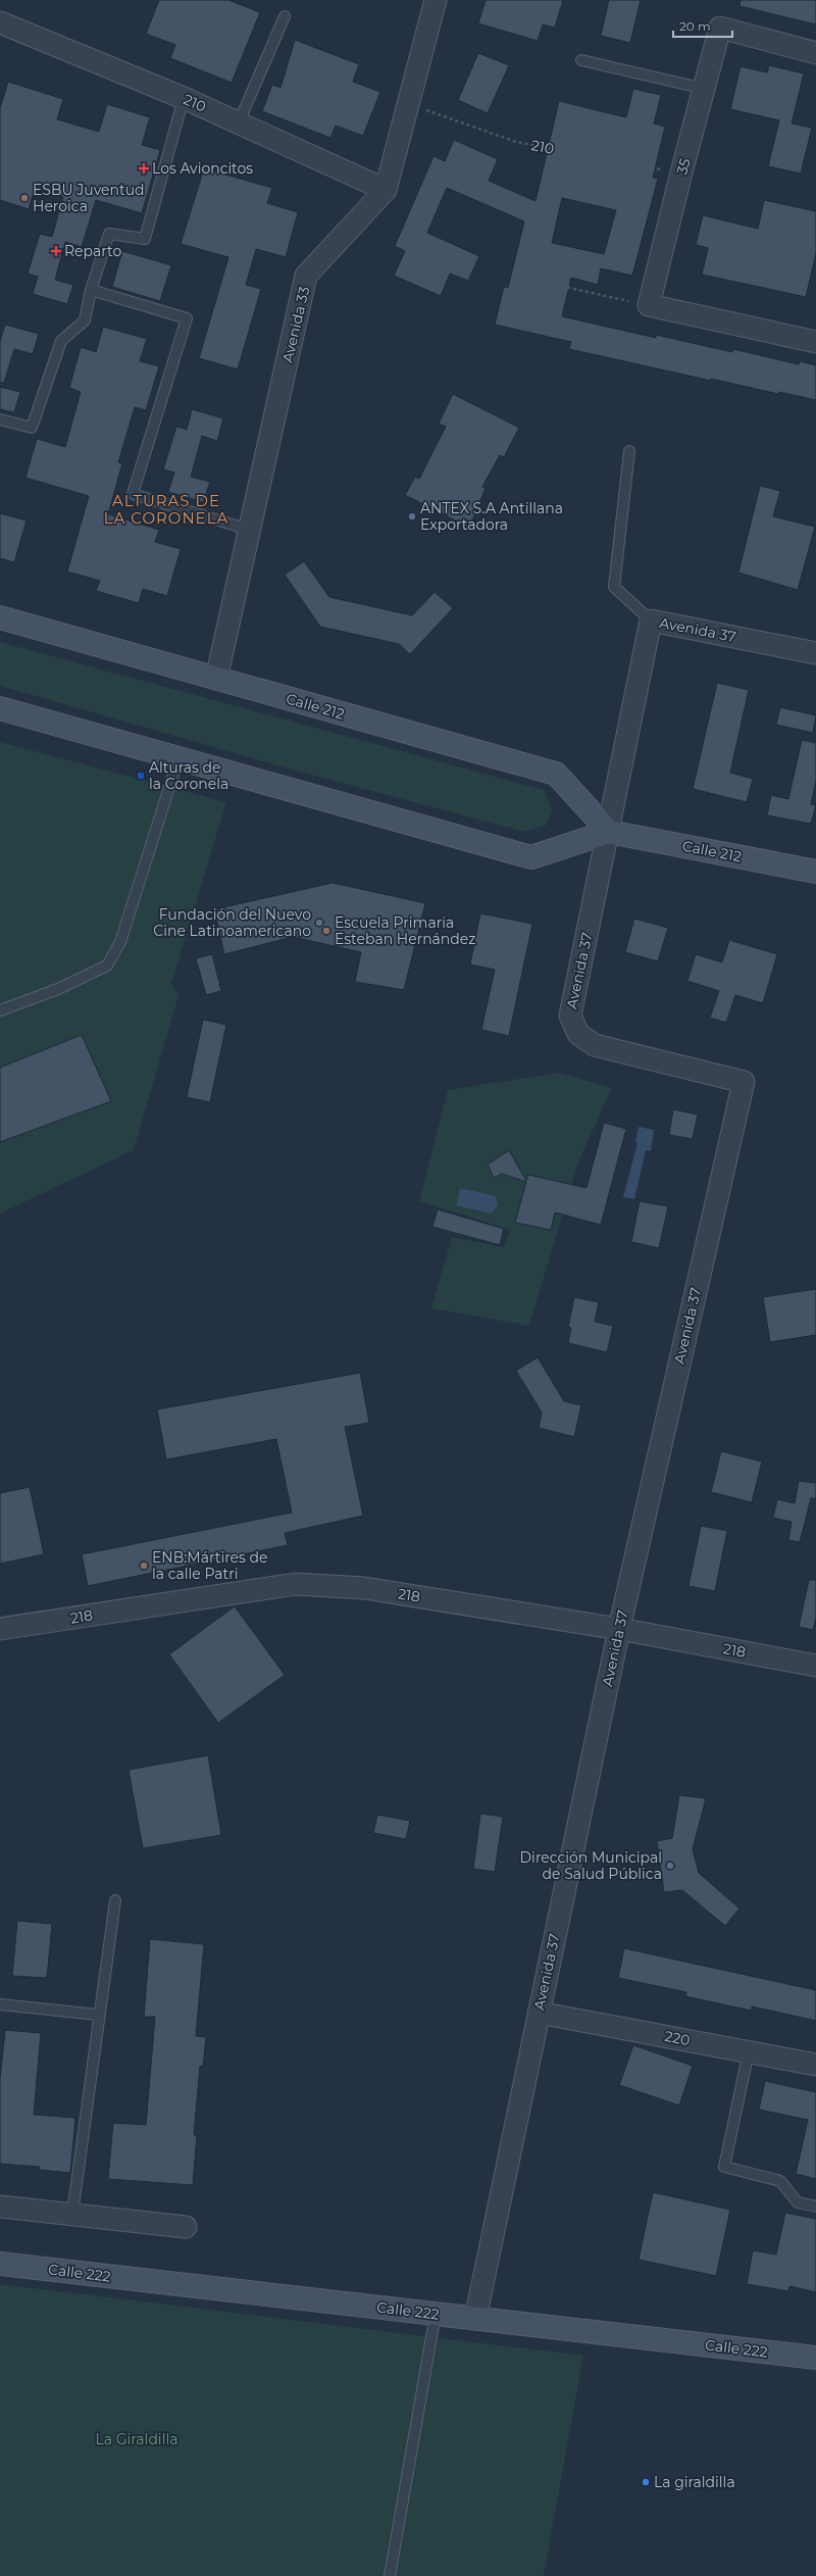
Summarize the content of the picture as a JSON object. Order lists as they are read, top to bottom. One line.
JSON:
{"streets":{"street":["210","35","Avenida 33","Avenida 37","Calle 212","218","220","Calle 222"]},"crossings":[["210","35"],["210","Avenida 33"],["Avenida 33","Calle 212"],["Avenida 37","Calle 212"],["Avenida 37","218"],["Avenida 37","220"],["Avenida 37","Calle 222"]],"districts":["ALTURAS DE LA CORONELA"],"parks":["La Giraldilla"],"places":{"health":["Los Avioncitos","Reparto"],"other":["ESBU Juventud Heroica","ANTEX S.A Antillana Exportadora","Fundación del Nuevo Cine Latinoamericano","Escuela Primaria Esteban Hernández","ENB:Mártires de la calle Patri","Dirección Municipal de Salud Pública","La giraldilla"],"transit":["Alturas de la Coronela"]},"scale_bar":"20 m"}
